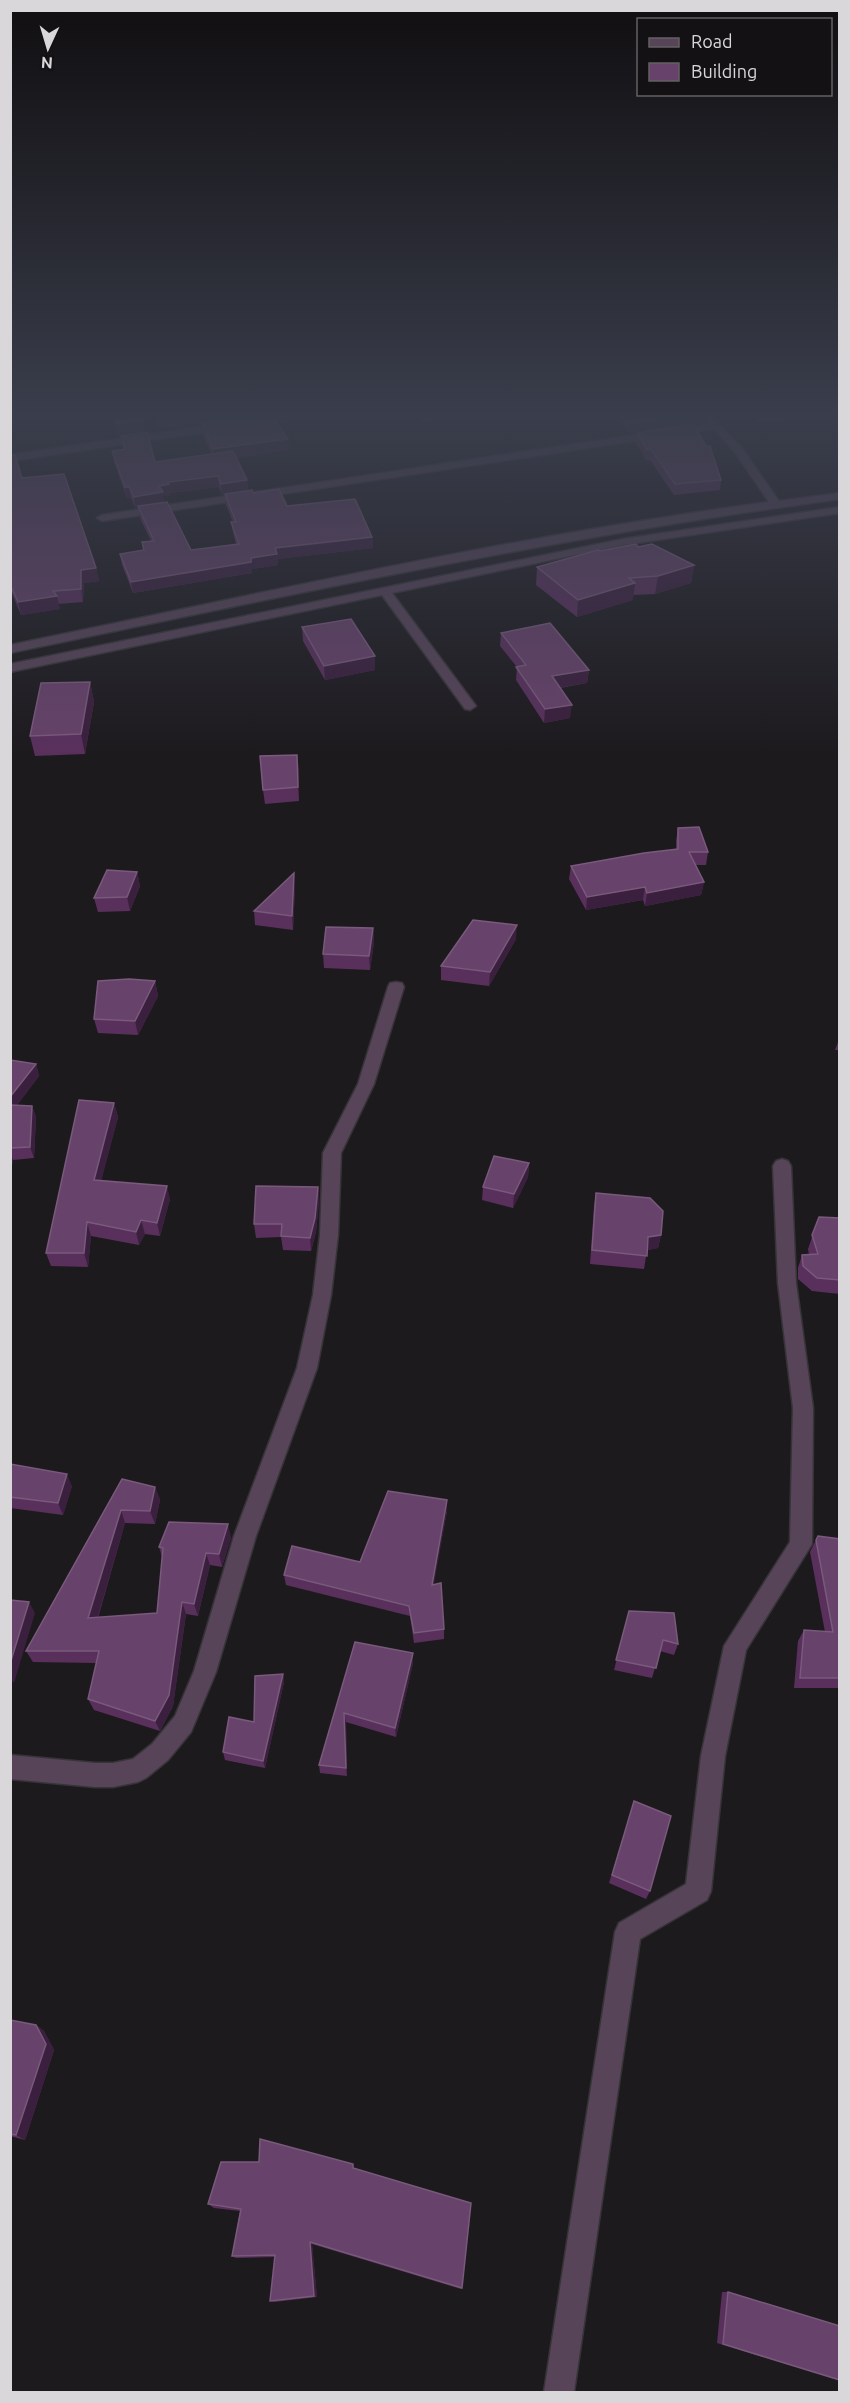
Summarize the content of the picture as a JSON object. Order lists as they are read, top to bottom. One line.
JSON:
{"legend":["Road","Building"],"north":"bottom"}
